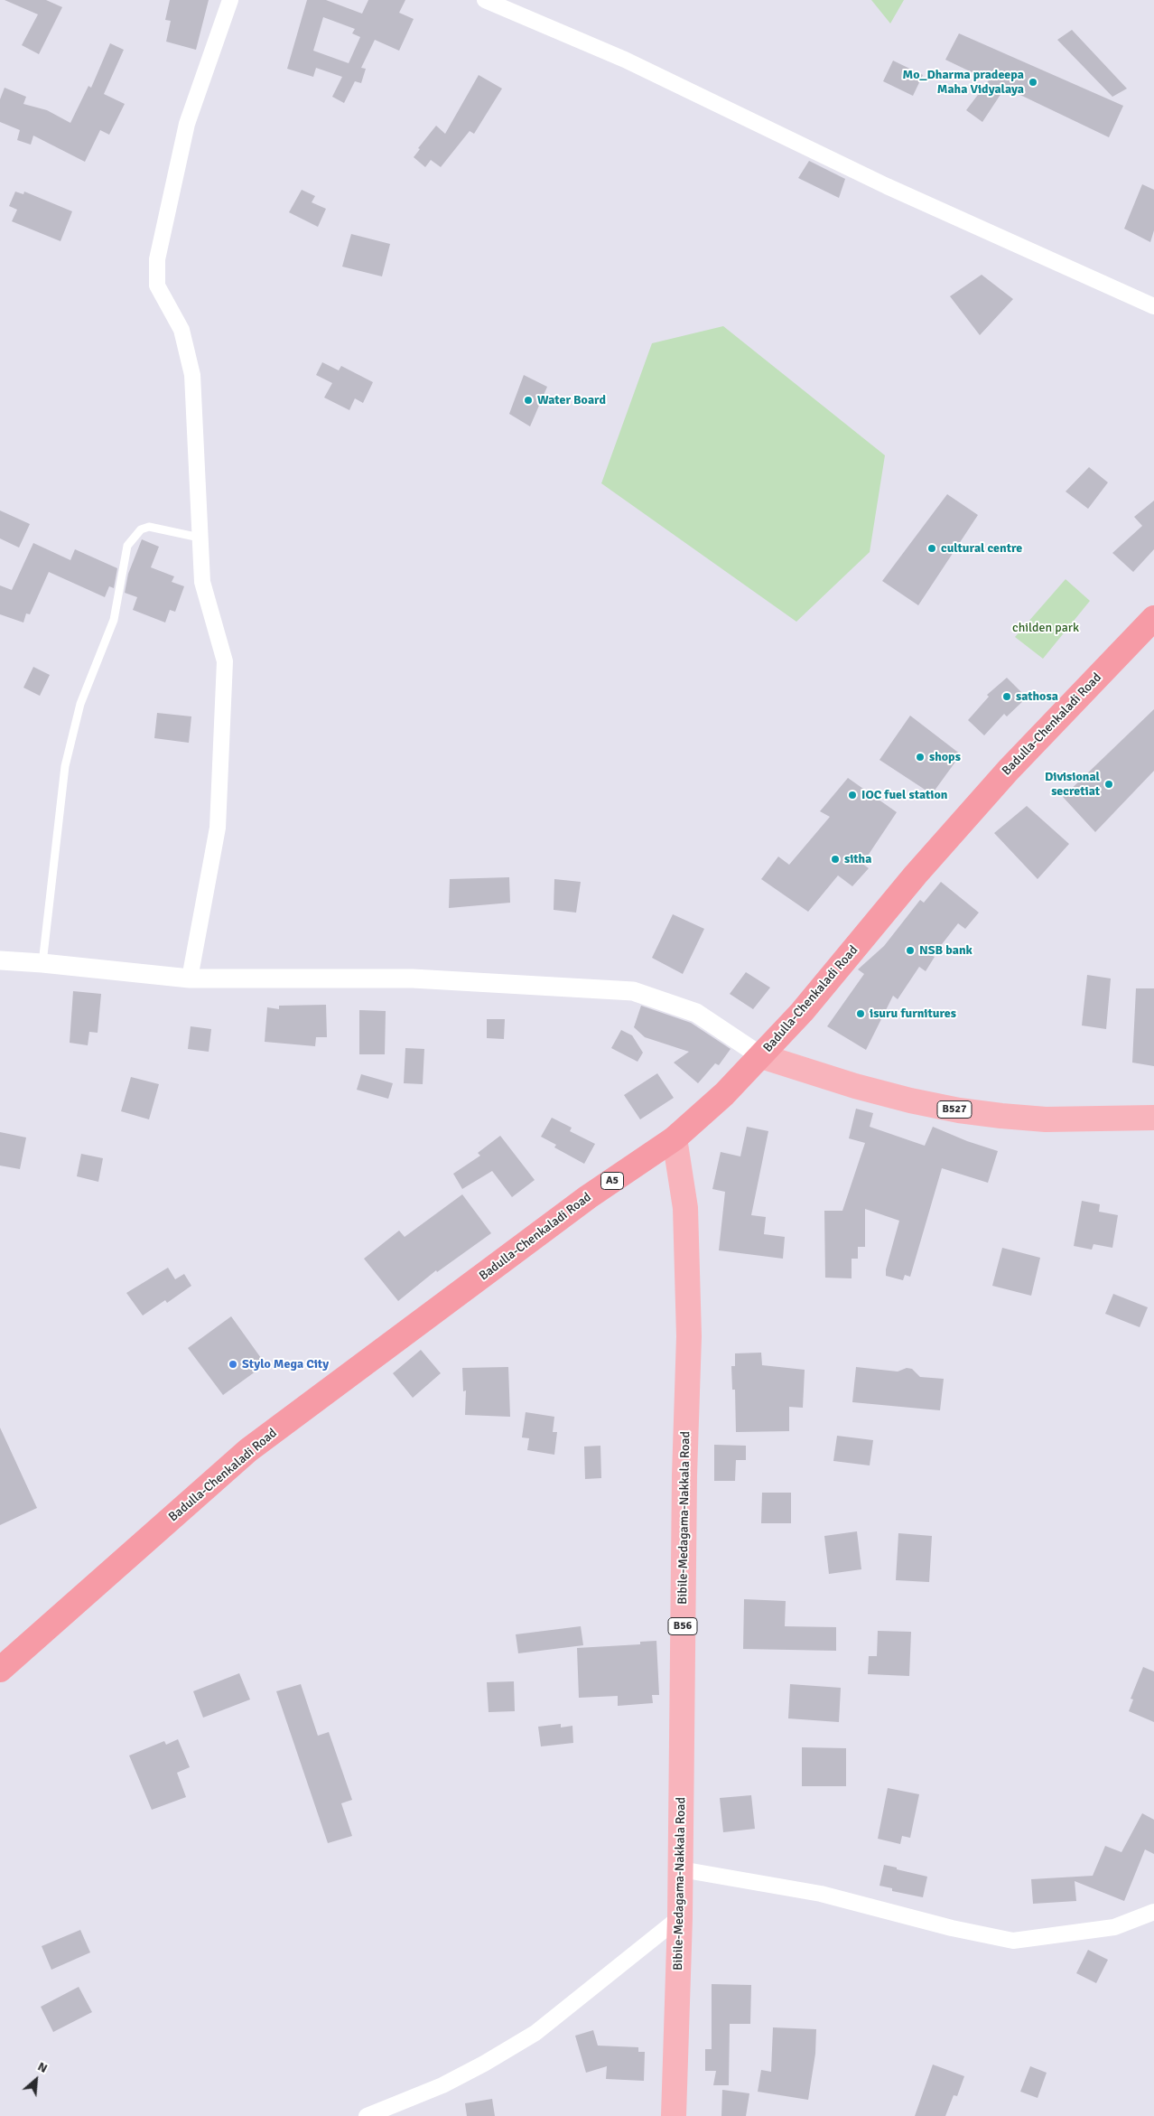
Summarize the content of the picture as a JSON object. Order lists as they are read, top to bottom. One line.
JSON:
{"streets":{"highway":["Badulla-Chenkaladi Road","A5"],"main road":["B527","Bibile-Medagama-Nakkala Road","B56"]},"crossings":[["Badulla-Chenkaladi Road","B527"],["Badulla-Chenkaladi Road","Bibile-Medagama-Nakkala Road"]],"parks":["childen park"],"places":["Mo_Dharma pradeepa Maha Vidyalaya","Water Board","cultural centre","sathosa","shops","Divisional secretiat","IOC fuel station","sitha","NSB bank","isuru furnitures","Stylo Mega City"],"north":"top right"}
